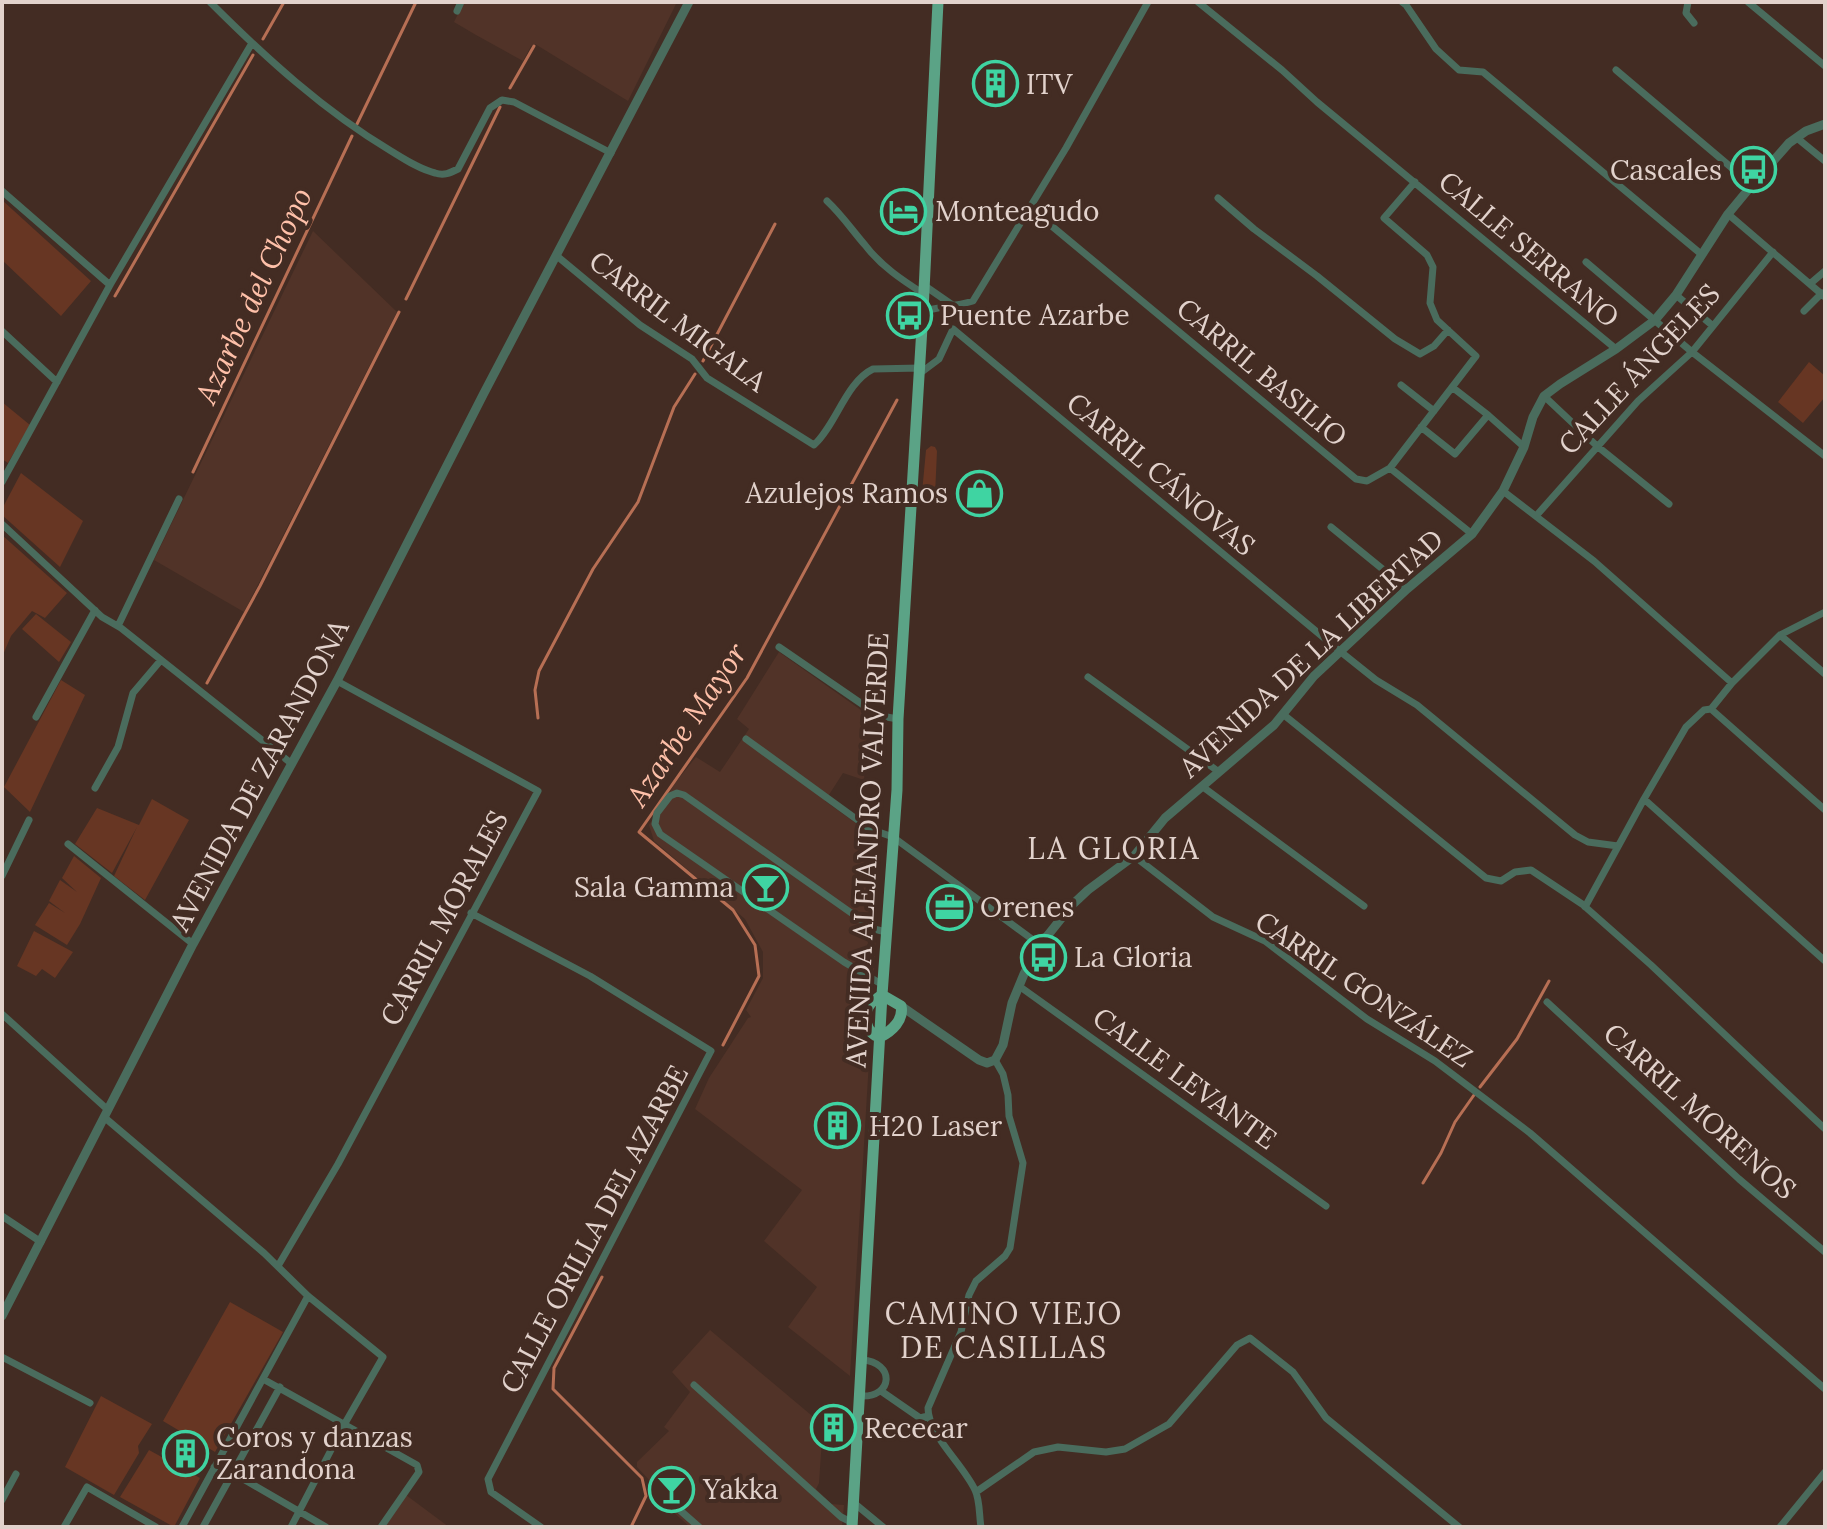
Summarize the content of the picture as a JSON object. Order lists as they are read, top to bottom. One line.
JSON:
{"streets":{"main road":["AVENIDA ALEJANDRO VALVERDE"],"street":["CALLE SERRANO","CARRIL MIGALA","CALLE ÁNGELES","CARRIL BASILIO","CARRIL CÁNOVAS","AVENIDA DE LA LIBERTAD","AVENIDA DE ZARANDONA","CARRIL MORALES","CARRIL GONZÁLEZ","CALLE LEVANTE","CARRIL MORENOS","CALLE ORILLA DEL AZARBE"]},"crossings":[["CARRIL MIGALA","CARRIL CÁNOVAS"],["CARRIL MIGALA","AVENIDA DE ZARANDONA"],["CARRIL MIGALA","AVENIDA ALEJANDRO VALVERDE"],["CARRIL CÁNOVAS","AVENIDA DE LA LIBERTAD"],["CARRIL CÁNOVAS","AVENIDA ALEJANDRO VALVERDE"],["AVENIDA DE LA LIBERTAD","CARRIL GONZÁLEZ"],["AVENIDA DE LA LIBERTAD","CALLE LEVANTE"],["AVENIDA DE ZARANDONA","CARRIL MORALES"],["CARRIL MORALES","CALLE ORILLA DEL AZARBE"]],"districts":["LA GLORIA","CAMINO VIEJO DE CASILLAS"],"water":["Azarbe del Chopo","Azarbe Mayor"],"places":{"building":["ITV","H20 Laser","Rececar","Coros y danzas Zarandona"],"bus stop":["Cascales","Puente Azarbe","La Gloria"],"hotel":["Monteagudo"],"shop":["Azulejos Ramos"],"bar":["Sala Gamma","Yakka"],"office":["Orenes"]}}
